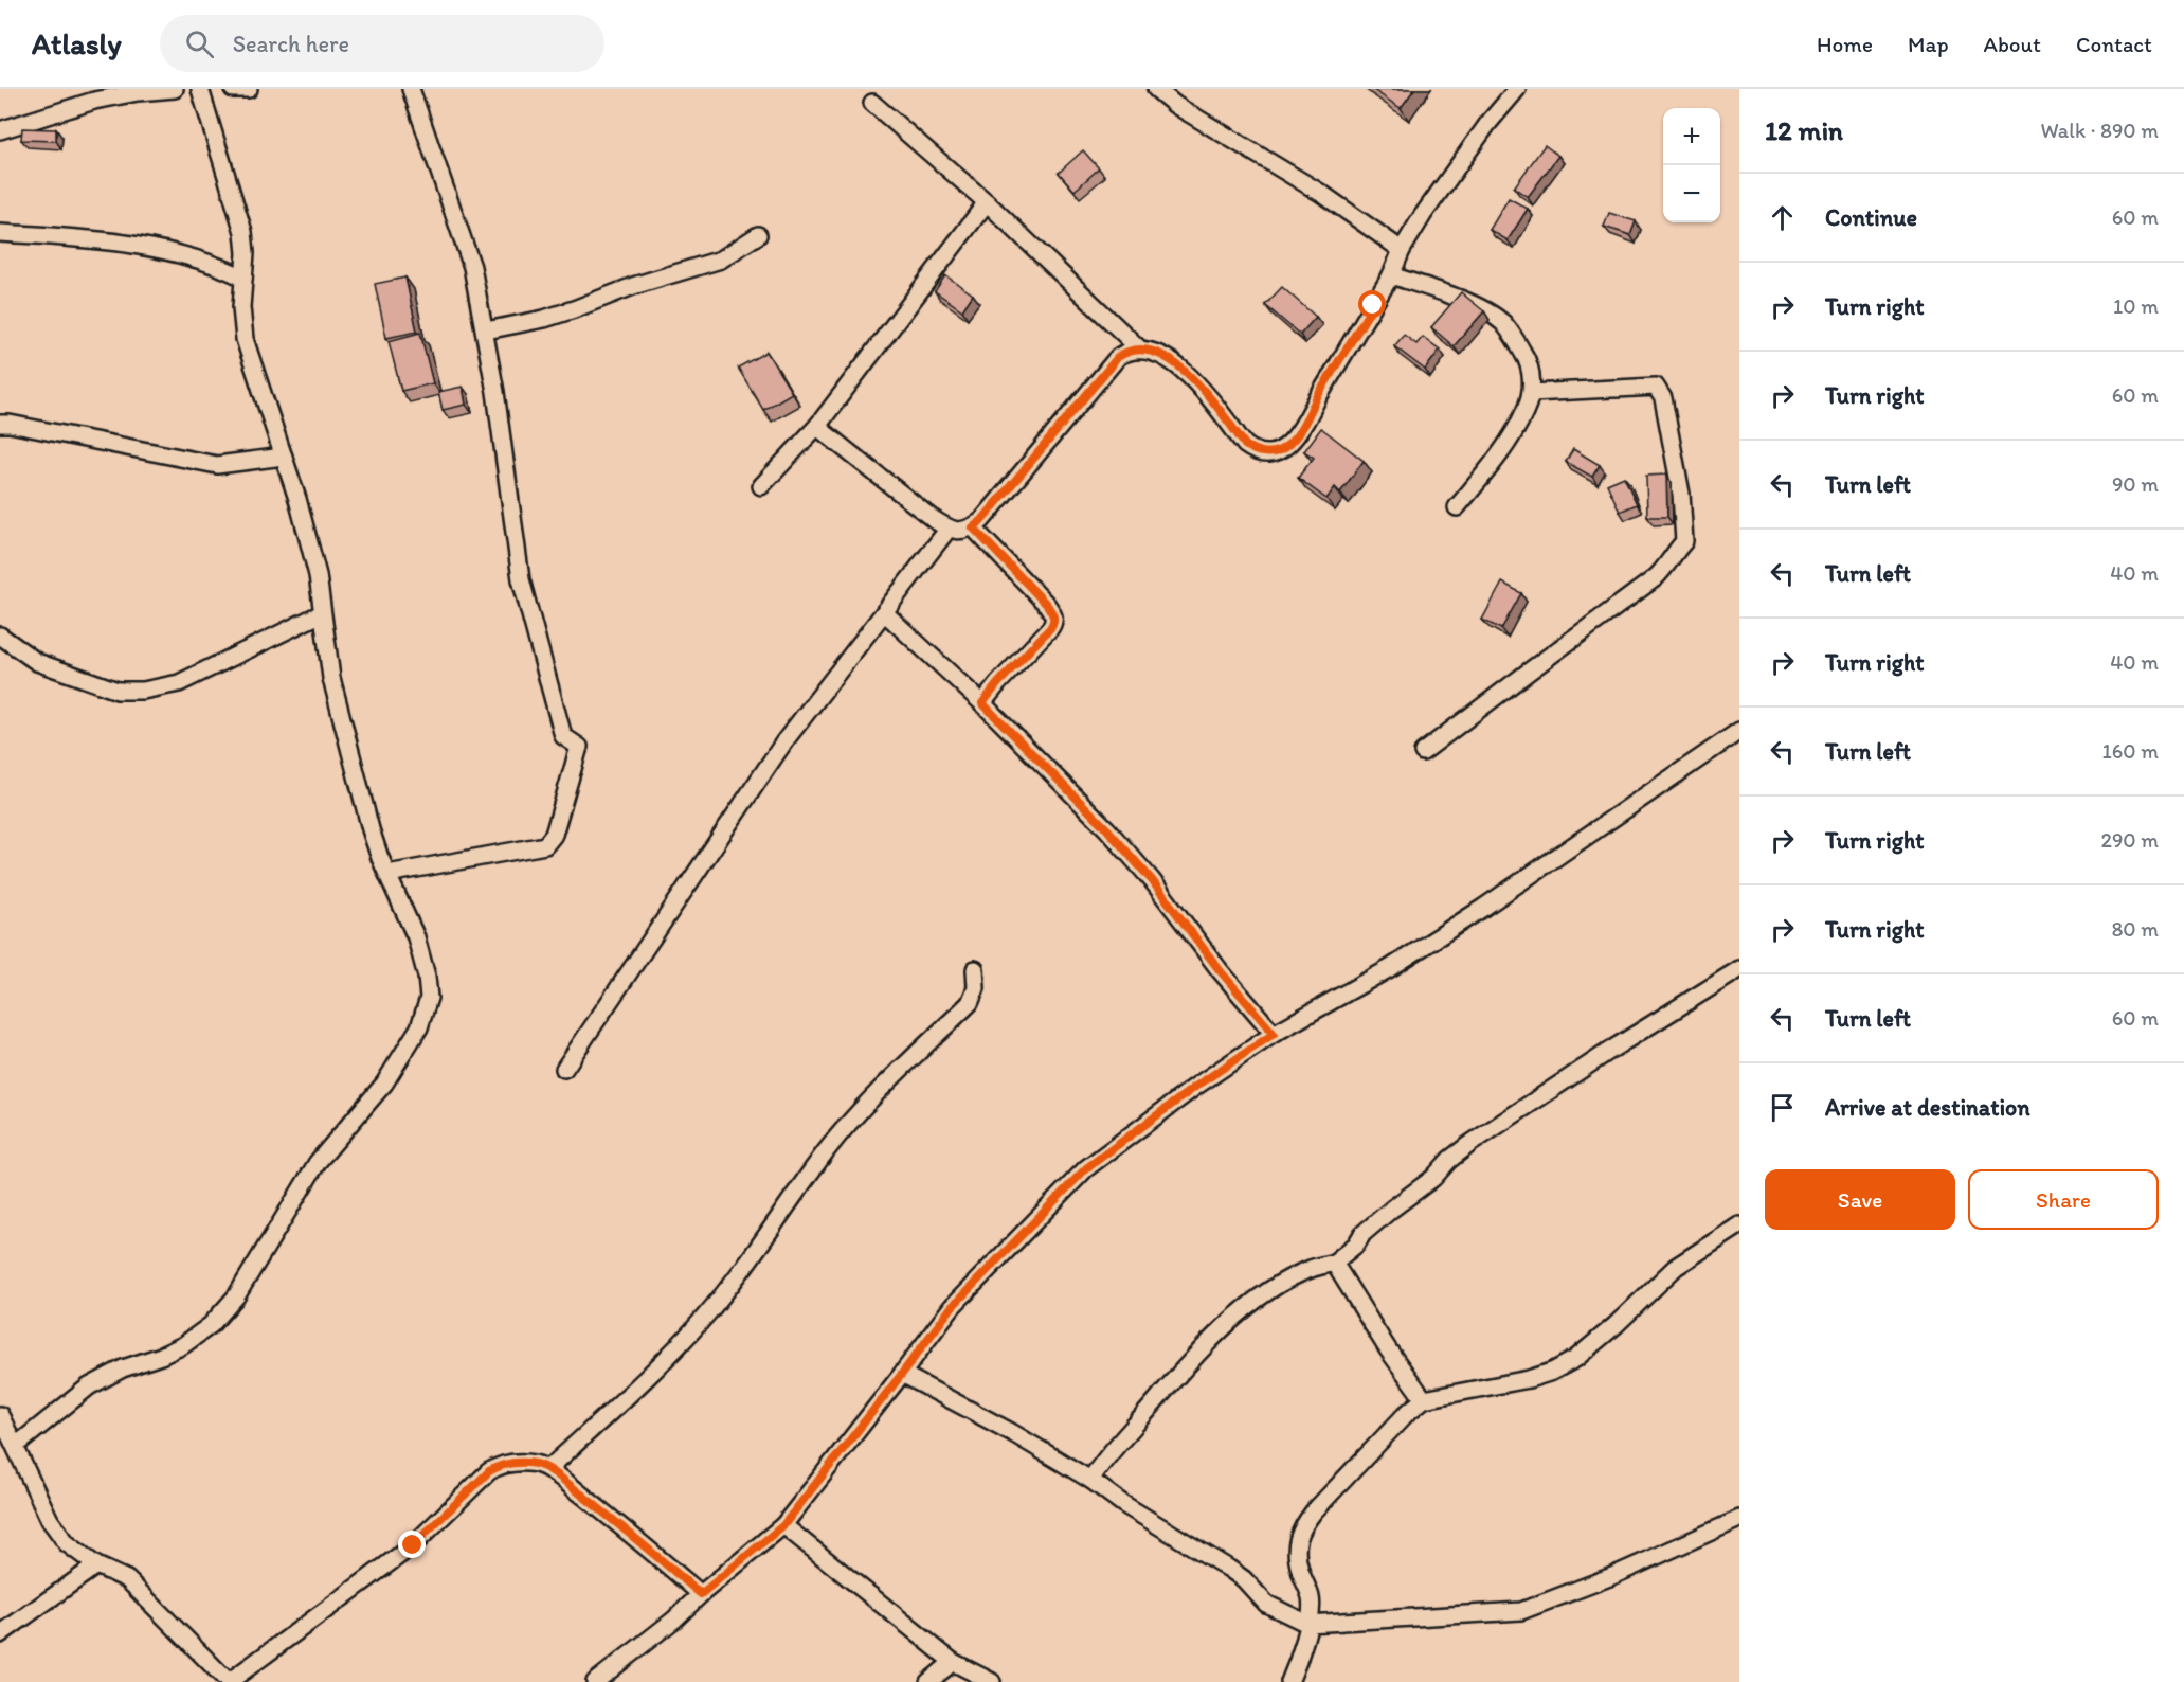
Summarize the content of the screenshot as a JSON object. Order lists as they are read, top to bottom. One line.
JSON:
{"page":{"header":"Atlasly","search":"Search here","nav":["Home","Map","About","Contact"],"heading":["12 min","Walk · 890 m"],"map_buttons":["+","−"],"list":[["Continue","60 m"],["Turn right","10 m"],["Turn right","60 m"],["Turn left","90 m"],["Turn left","40 m"],["Turn right","40 m"],["Turn left","160 m"],["Turn right","290 m"],["Turn right","80 m"],["Turn left","60 m"],"Arrive at destination"],"buttons":["Save","Share"]}}
